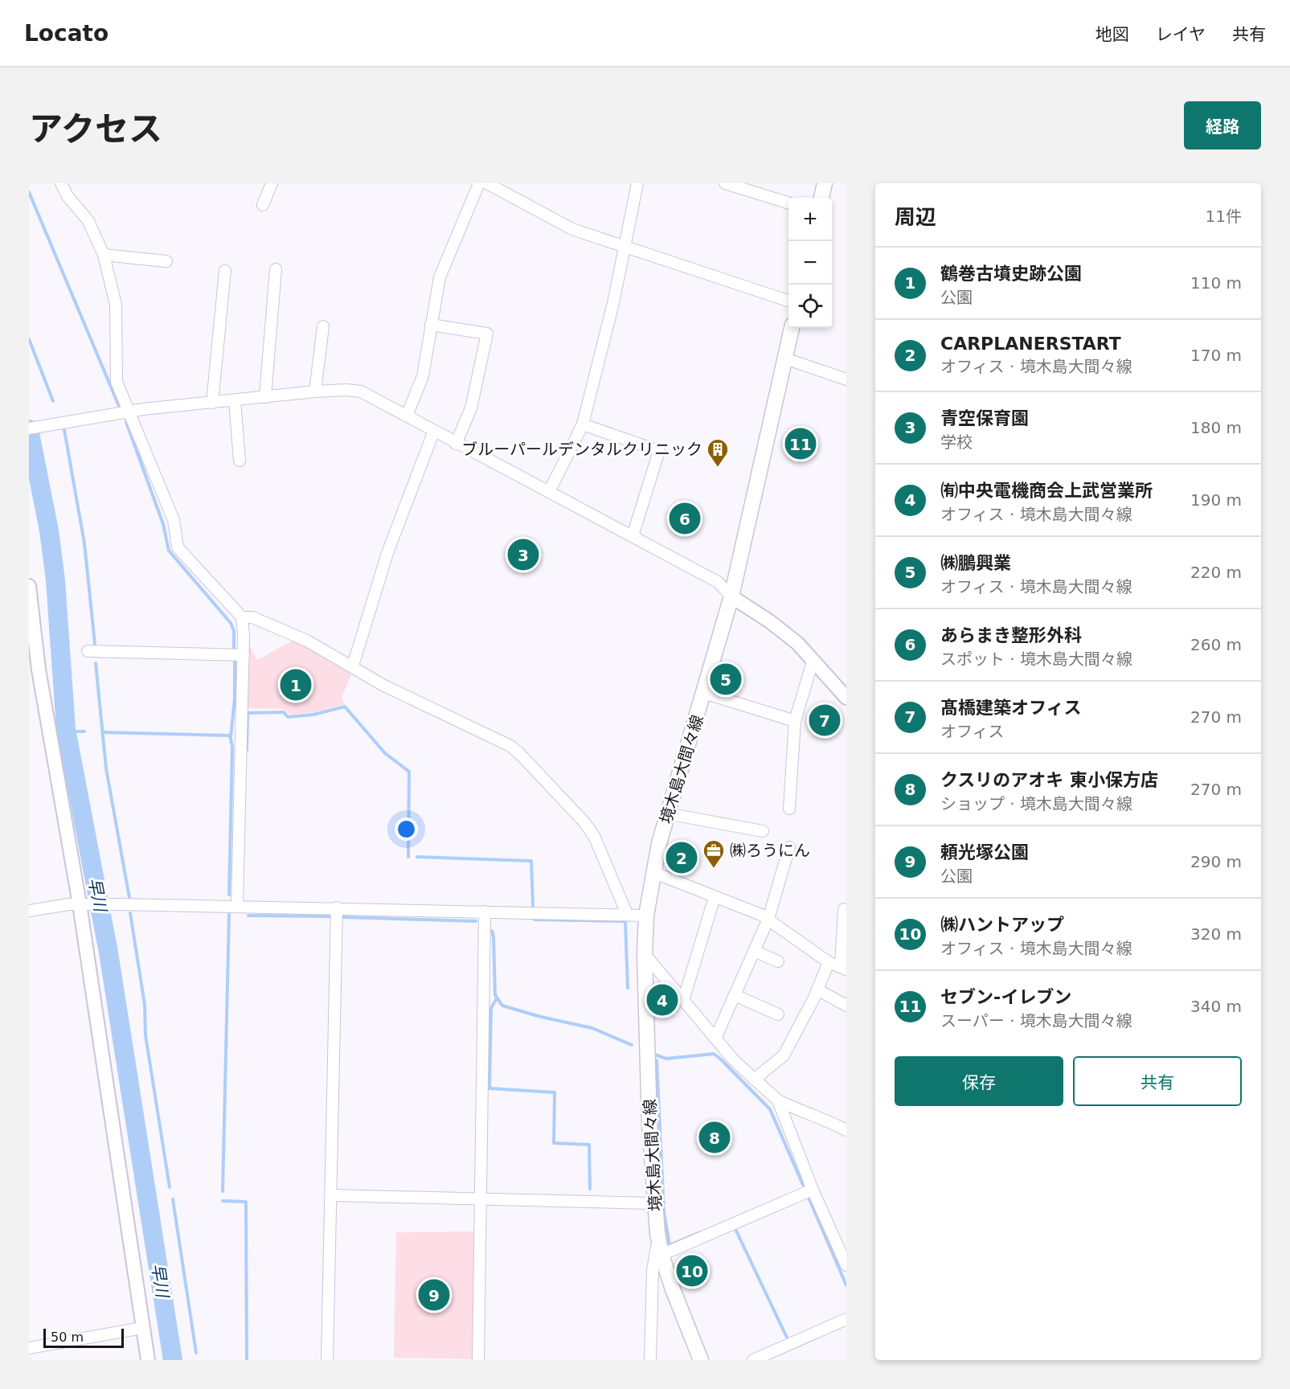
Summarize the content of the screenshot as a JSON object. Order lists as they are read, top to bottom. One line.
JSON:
{"streets":{"main road":["境木島大間々線"]},"water":["早川"],"places":{"building":["ブルーパールデンタルクリニック"],"office":["㈱ろうにん"]},"scale_bar":"50 m","page":{"header":"Locato","nav":["地図","レイヤ","共有"],"title":"アクセス","buttons":["経路",["保存","共有"]],"heading":["周辺","11件"],"map_buttons":["+","−"],"list":[{"mark":"1","name":"鶴巻古墳史跡公園","note":"公園","value":"110 m"},{"mark":"2","name":"CARPLANERSTART","note":"オフィス · 境木島大間々線","value":"170 m"},{"mark":"3","name":"青空保育園","note":"学校","value":"180 m"},{"mark":"4","name":"㈲中央電機商会上武営業所","note":"オフィス · 境木島大間々線","value":"190 m"},{"mark":"5","name":"㈱鵬興業","note":"オフィス · 境木島大間々線","value":"220 m"},{"mark":"6","name":"あらまき整形外科","note":"スポット · 境木島大間々線","value":"260 m"},{"mark":"7","name":"髙橋建築オフィス","note":"オフィス","value":"270 m"},{"mark":"8","name":"クスリのアオキ 東小保方店","note":"ショップ · 境木島大間々線","value":"270 m"},{"mark":"9","name":"頼光塚公園","note":"公園","value":"290 m"},{"mark":"10","name":"㈱ハントアップ","note":"オフィス · 境木島大間々線","value":"320 m"},{"mark":"11","name":"セブン-イレブン","note":"スーパー · 境木島大間々線","value":"340 m"}],"pins":["11","6","3","5","1","7","2","4","8","10","9"],"scale":"50 m"}}
